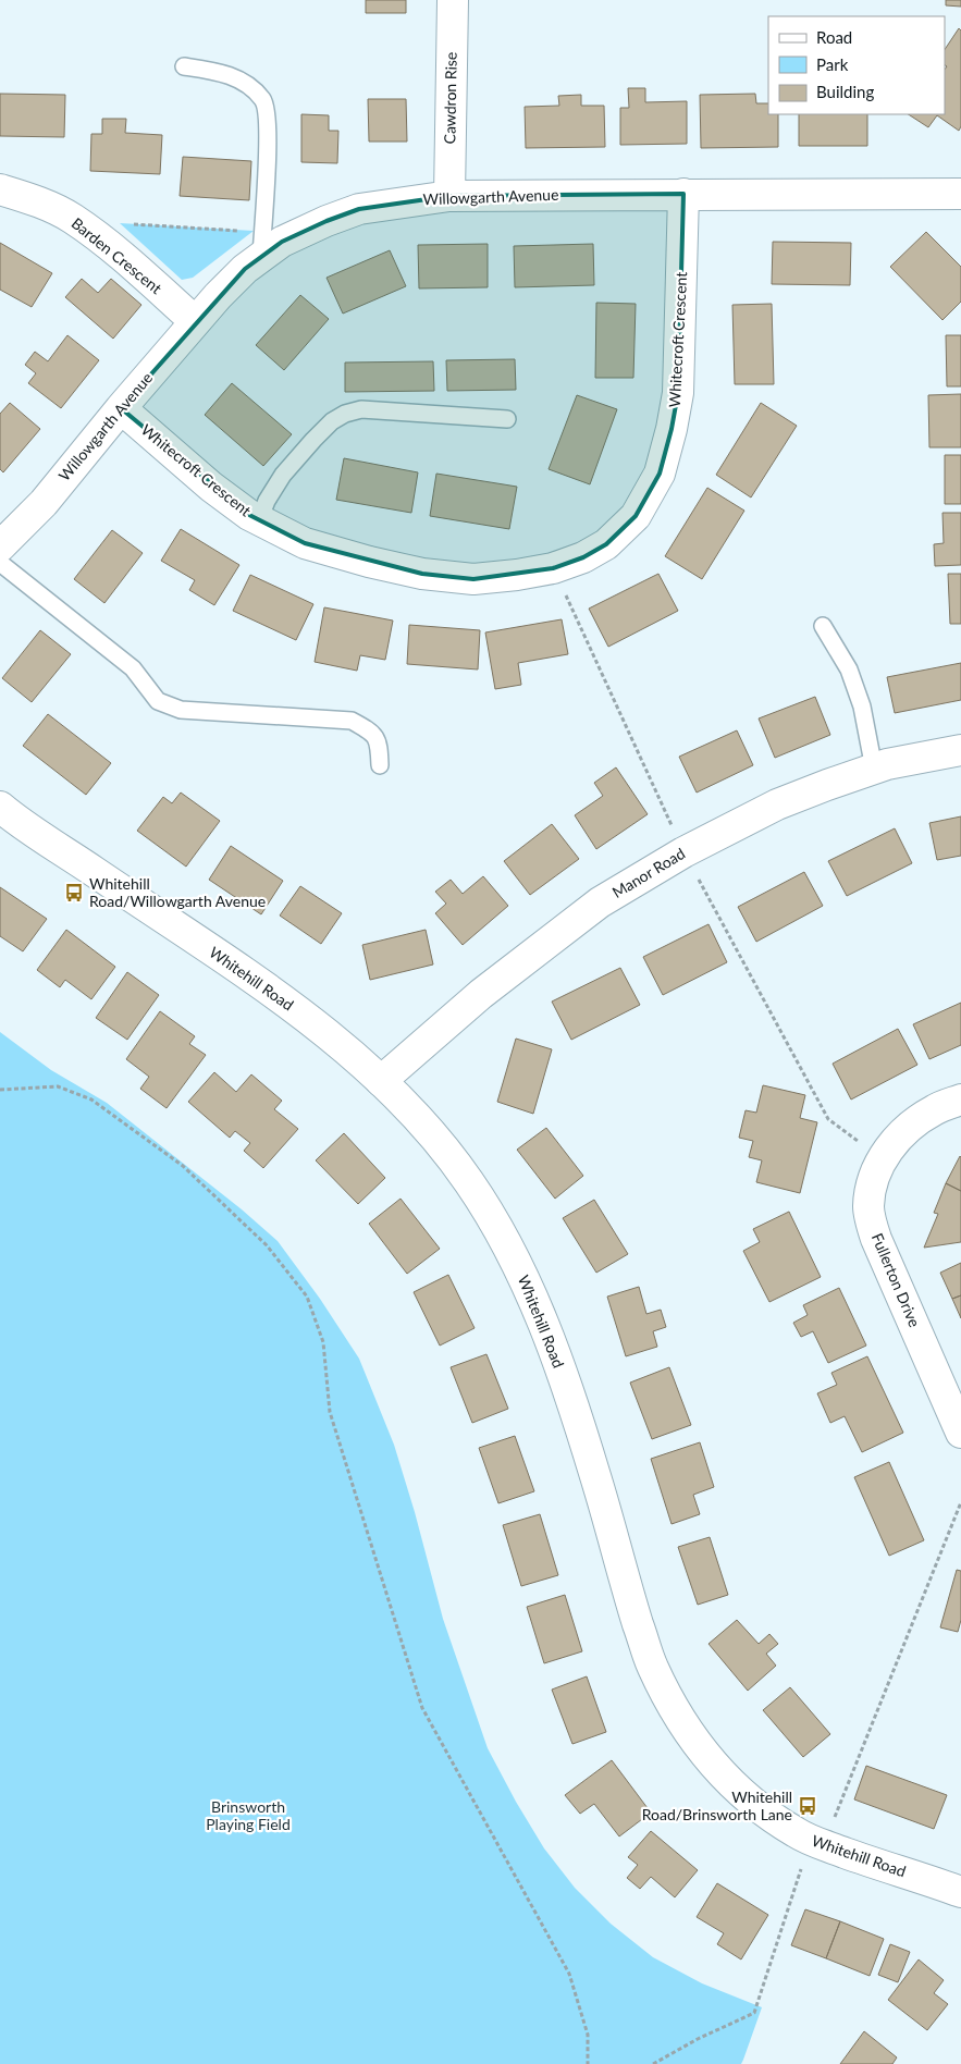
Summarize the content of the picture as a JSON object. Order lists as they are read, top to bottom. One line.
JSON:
{"streets":{"street":["Cawdron Rise","Willowgarth Avenue","Barden Crescent","Whitecroft Crescent","Manor Road","Whitehill Road","Fullerton Drive"]},"crossings":[["Cawdron Rise","Willowgarth Avenue"],["Willowgarth Avenue","Barden Crescent"],["Willowgarth Avenue","Whitecroft Crescent"],["Manor Road","Whitehill Road"]],"parks":["Brinsworth Playing Field"],"places":{"bus stop":["Whitehill Road/Willowgarth Avenue","Whitehill Road/Brinsworth Lane"]},"legend":["Road","Park","Building"]}
